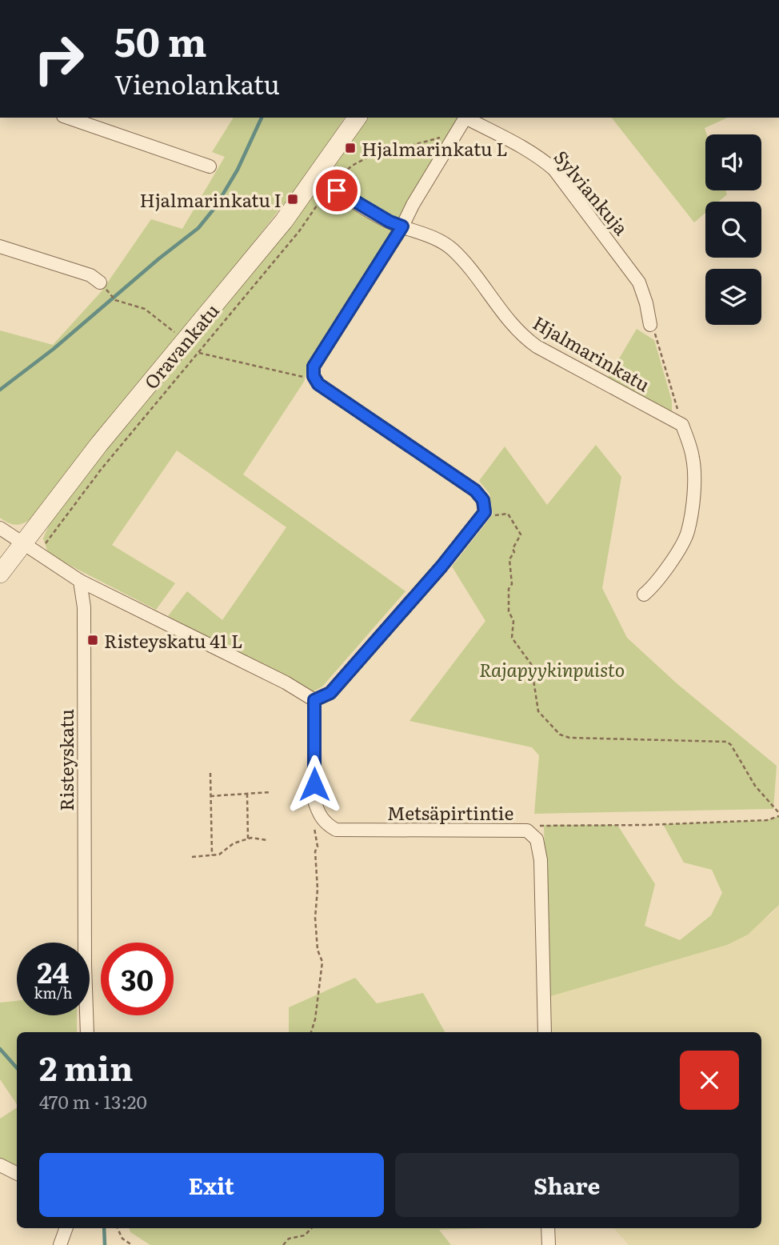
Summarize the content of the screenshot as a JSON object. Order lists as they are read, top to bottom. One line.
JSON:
{"streets":{"street":["Sylviankuja","Oravankatu","Hjalmarinkatu","Risteyskatu","Metsäpirtintie"]},"crossings":[["Oravankatu","Hjalmarinkatu"]],"parks":["Rajapyykinpuisto"],"places":{"transit":["Hjalmarinkatu L","Hjalmarinkatu I","Risteyskatu 41 L"]},"page":{"turn":["50 m","Vienolankatu"],"speed":"24 km/h","limit":"30","heading":["2 min","470 m · 13:20"],"buttons":["Exit","Share"]}}
